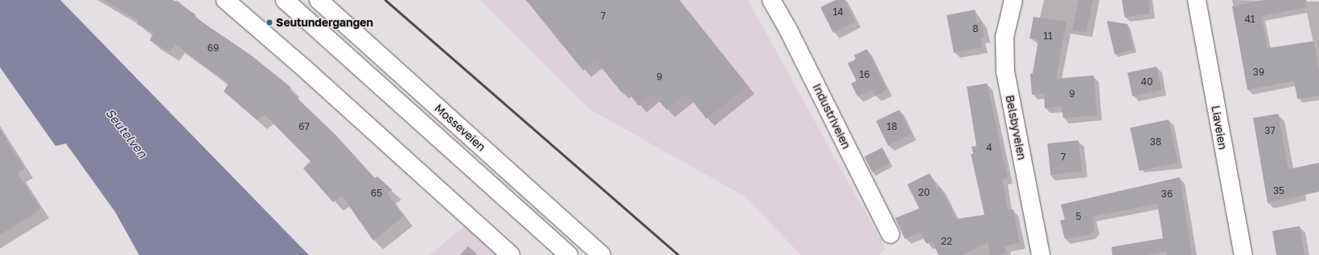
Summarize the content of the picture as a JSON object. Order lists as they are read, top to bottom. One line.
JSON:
{"streets":{"main road":["Industriveien","Mosseveien","Belsbyveien","Liaveien"]},"water":["Seutelven"],"places":["Seutundergangen"],"house_numbers":["14","7","41","8","11","69","39","16","9","40","9","67","18","37","38","4","7","35","20","65","36","5","22"]}
